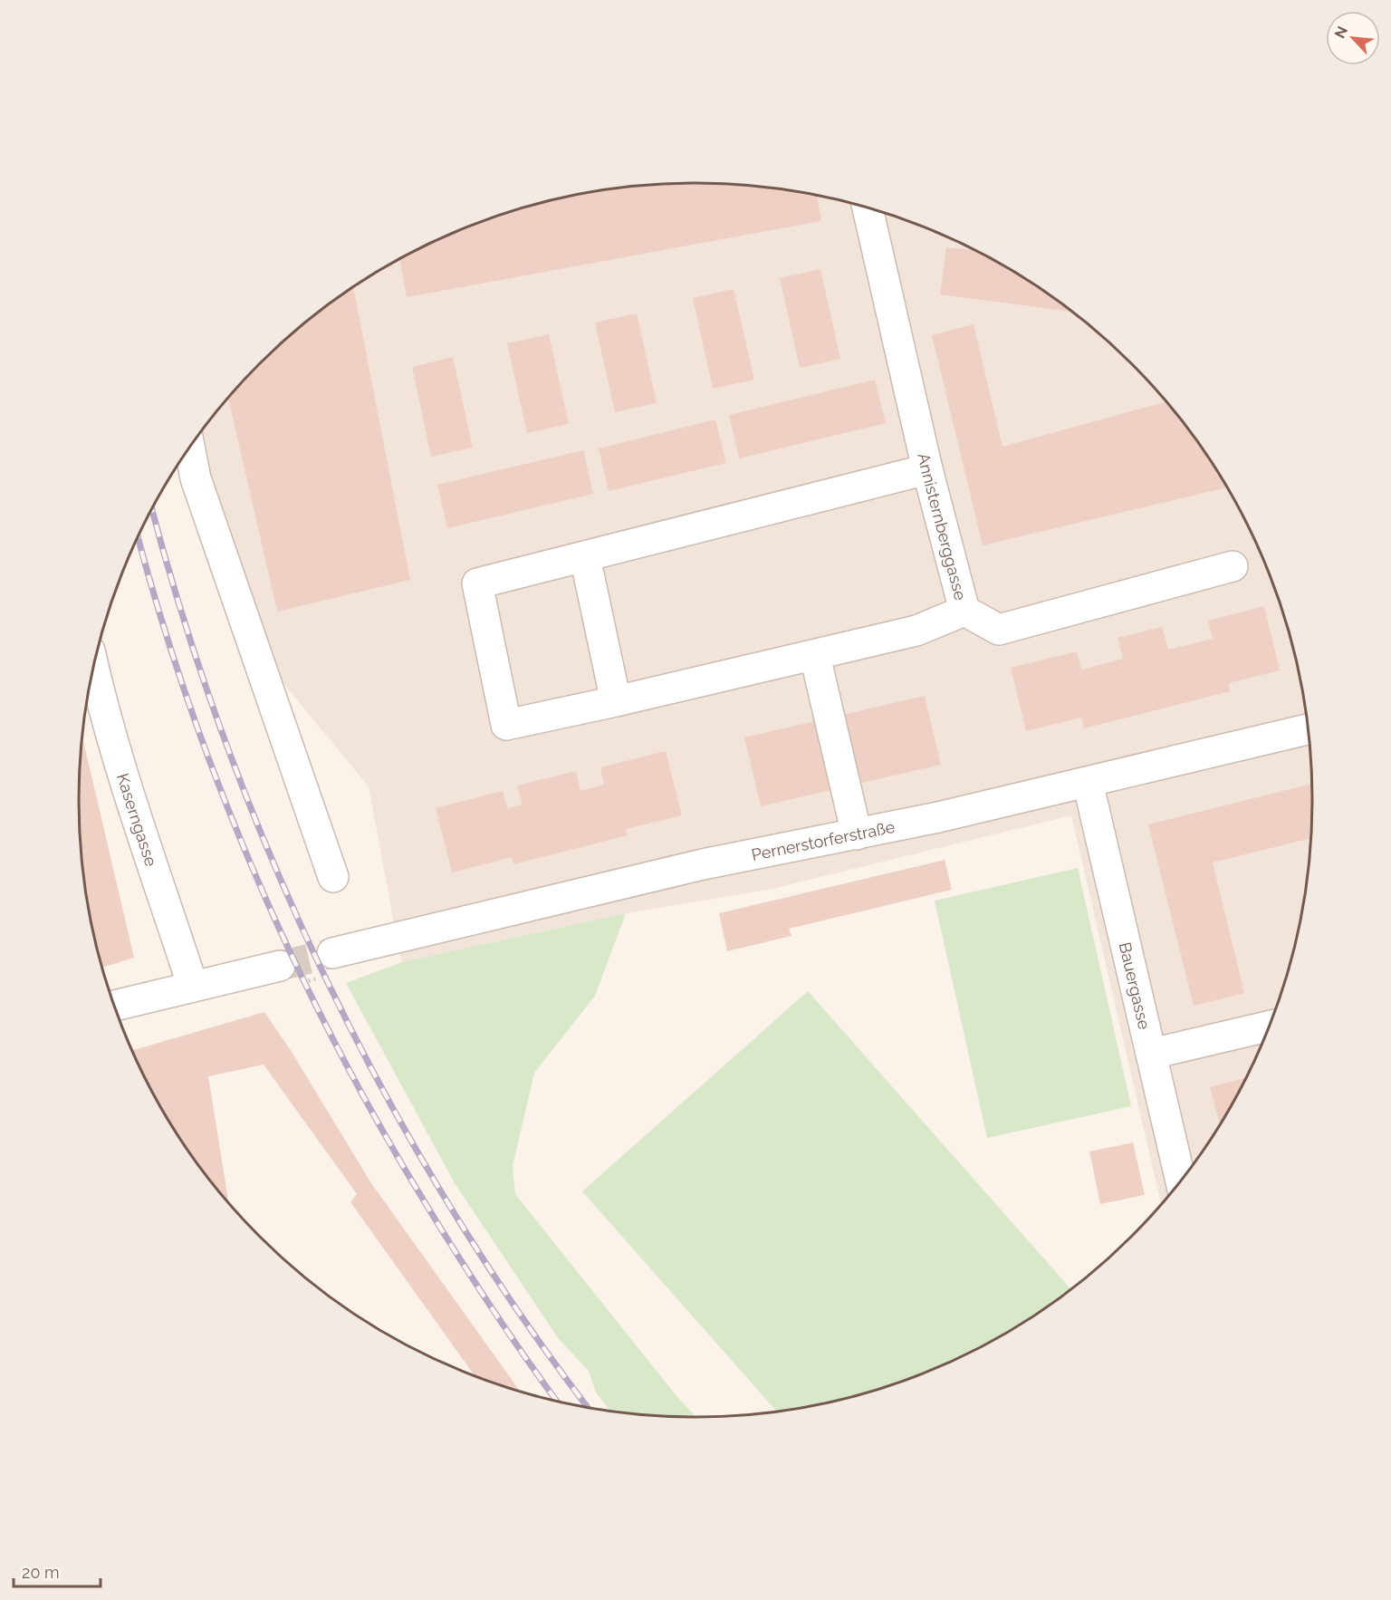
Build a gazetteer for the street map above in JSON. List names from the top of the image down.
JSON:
{
  "streets": {
    "street": [
      "Annisternberggasse",
      "Kaserngasse",
      "Pernerstorferstraße",
      "Bauergasse"
    ]
  },
  "crossings": [
    ["Pernerstorferstraße", "Bauergasse"]
  ],
  "scale_bar": "20 m",
  "north": "top left"
}
